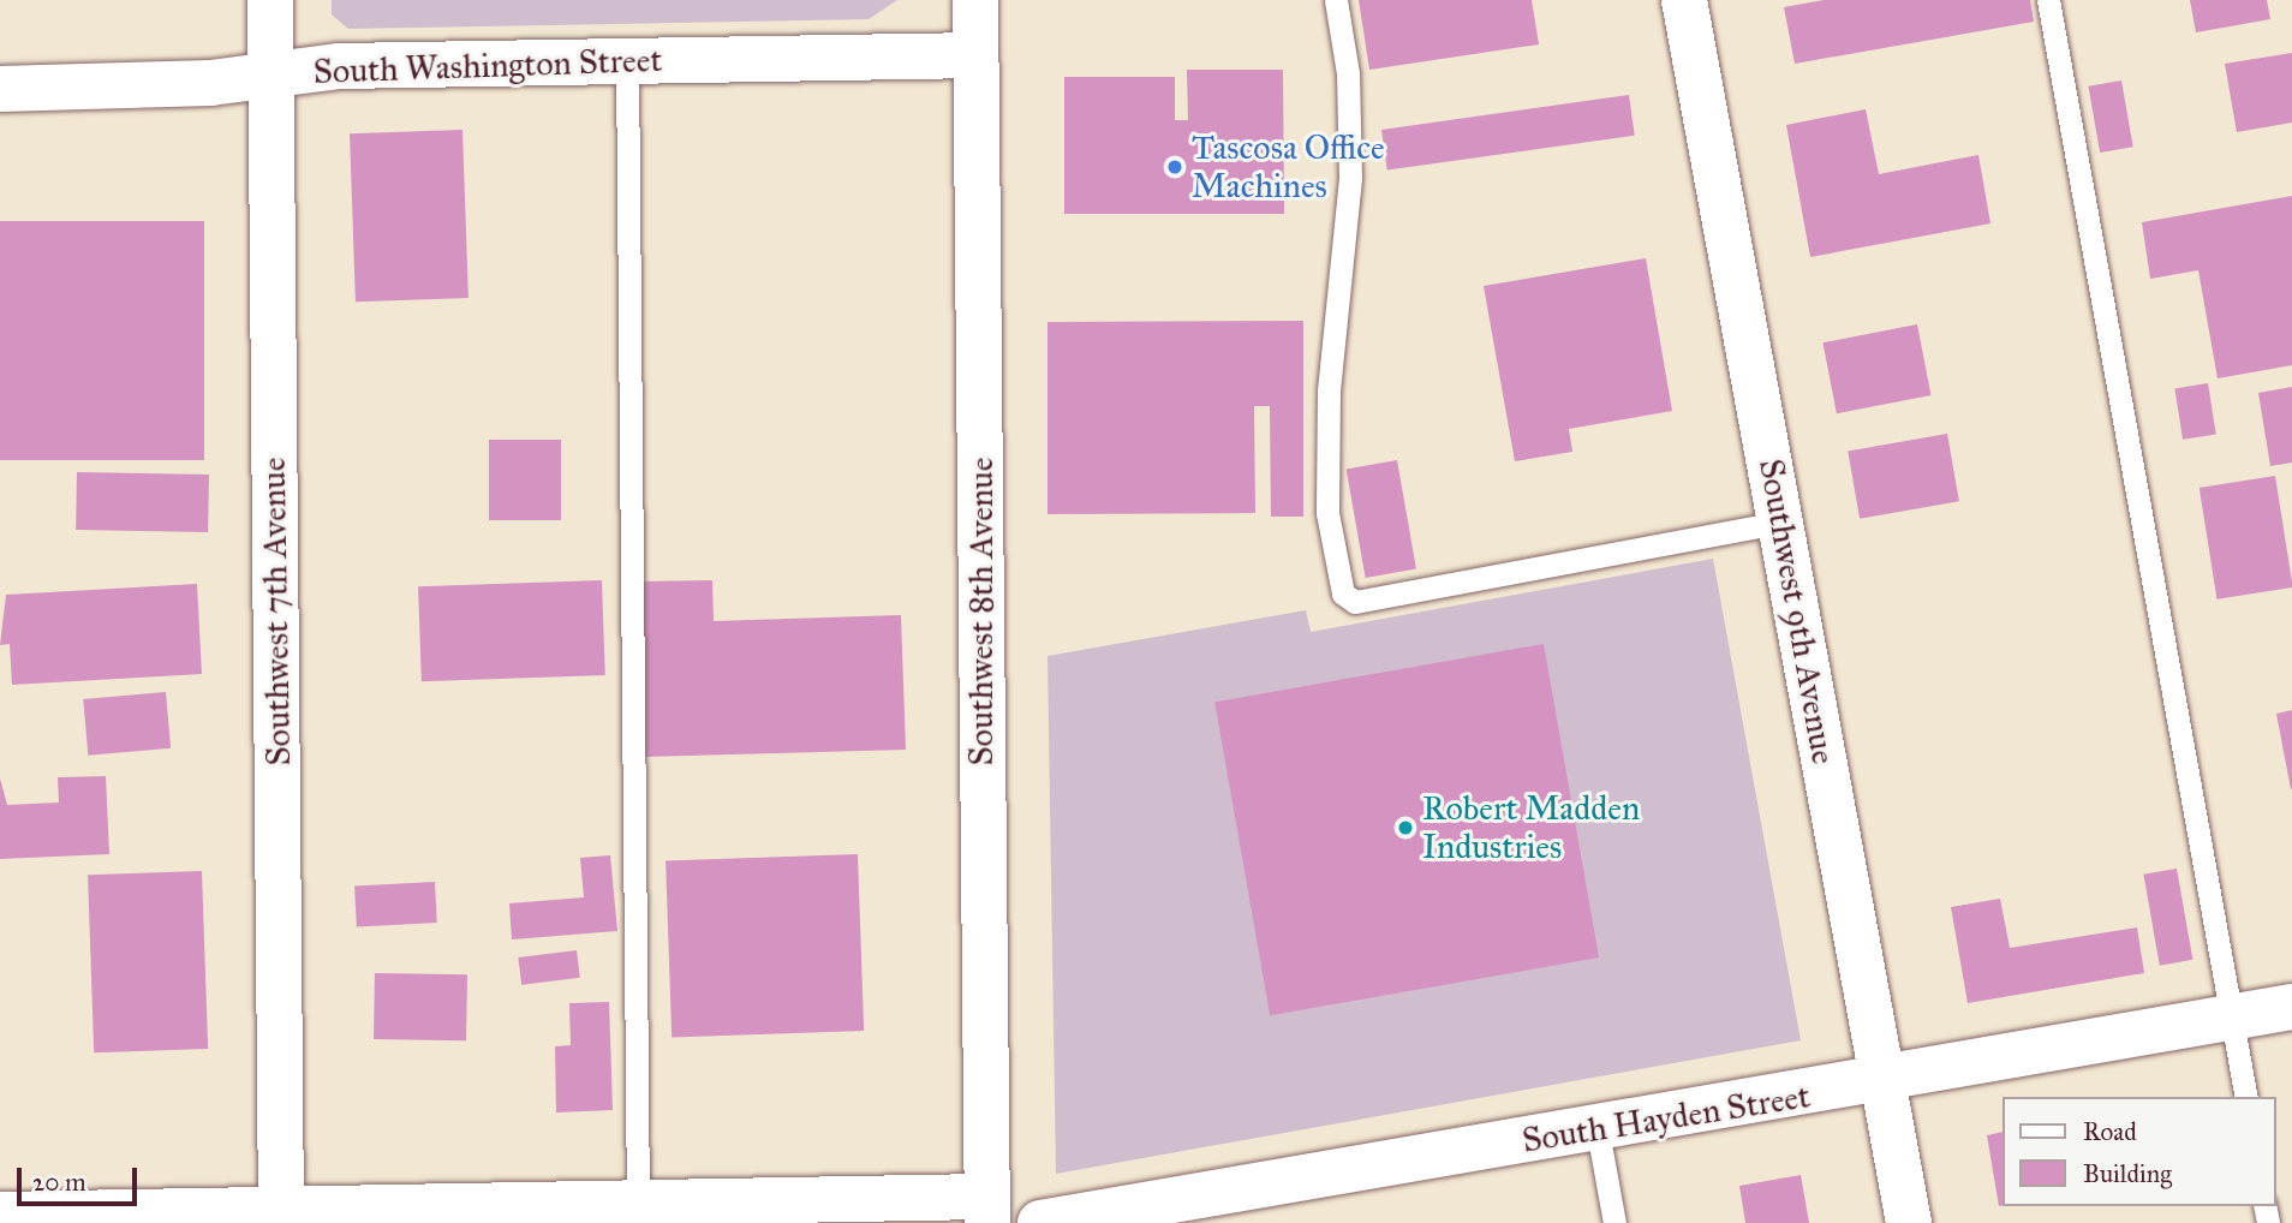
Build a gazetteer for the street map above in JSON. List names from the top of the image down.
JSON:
{
  "streets": {
    "street": [
      "South Washington Street",
      "Southwest 7th Avenue",
      "Southwest 8th Avenue",
      "Southwest 9th Avenue",
      "South Hayden Street"
    ]
  },
  "crossings": [
    ["South Washington Street", "Southwest 7th Avenue"],
    ["South Washington Street", "Southwest 8th Avenue"],
    ["Southwest 9th Avenue", "South Hayden Street"]
  ],
  "places": ["Tascosa Office Machines", "Robert Madden Industries"],
  "legend": ["Road", "Building"],
  "scale_bar": "20 m"
}
